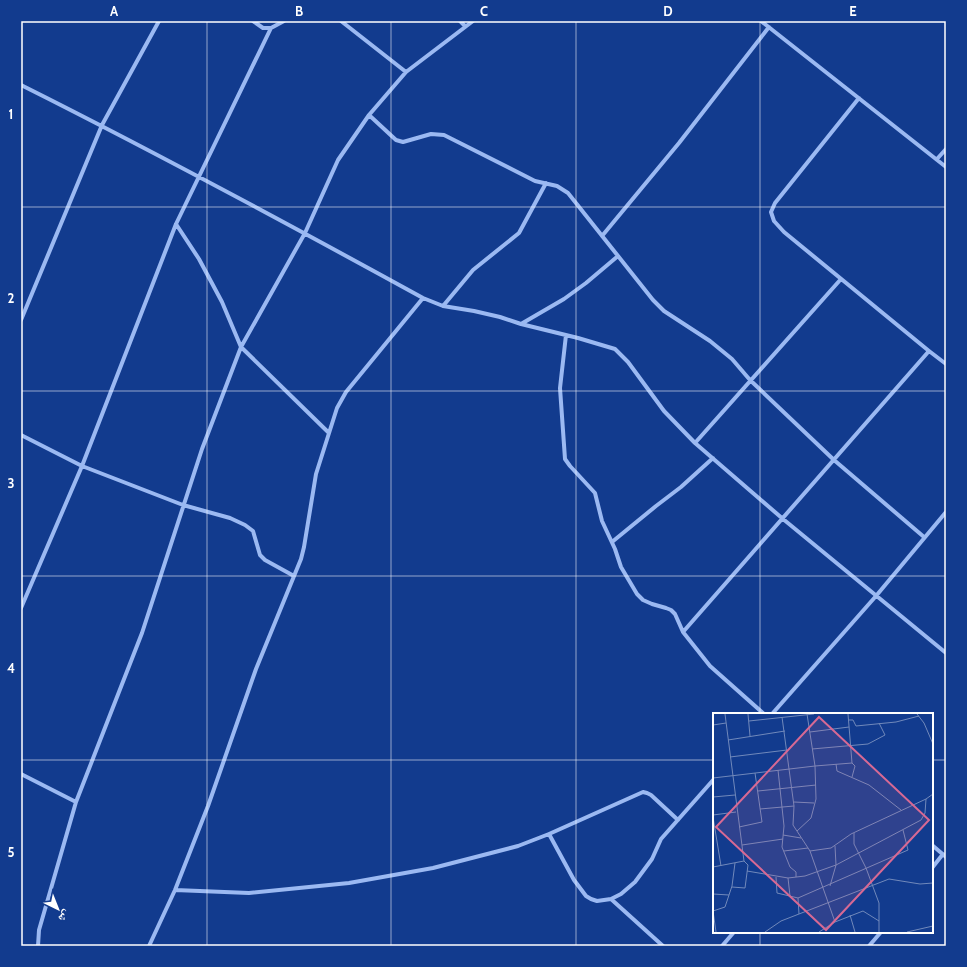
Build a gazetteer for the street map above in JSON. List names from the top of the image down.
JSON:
{
  "north": "bottom right",
  "grid": {
    "columns": [
      "A",
      "B",
      "C",
      "D",
      "E"
    ],
    "rows": [
      "1",
      "2",
      "3",
      "4",
      "5"
    ]
  }
}
